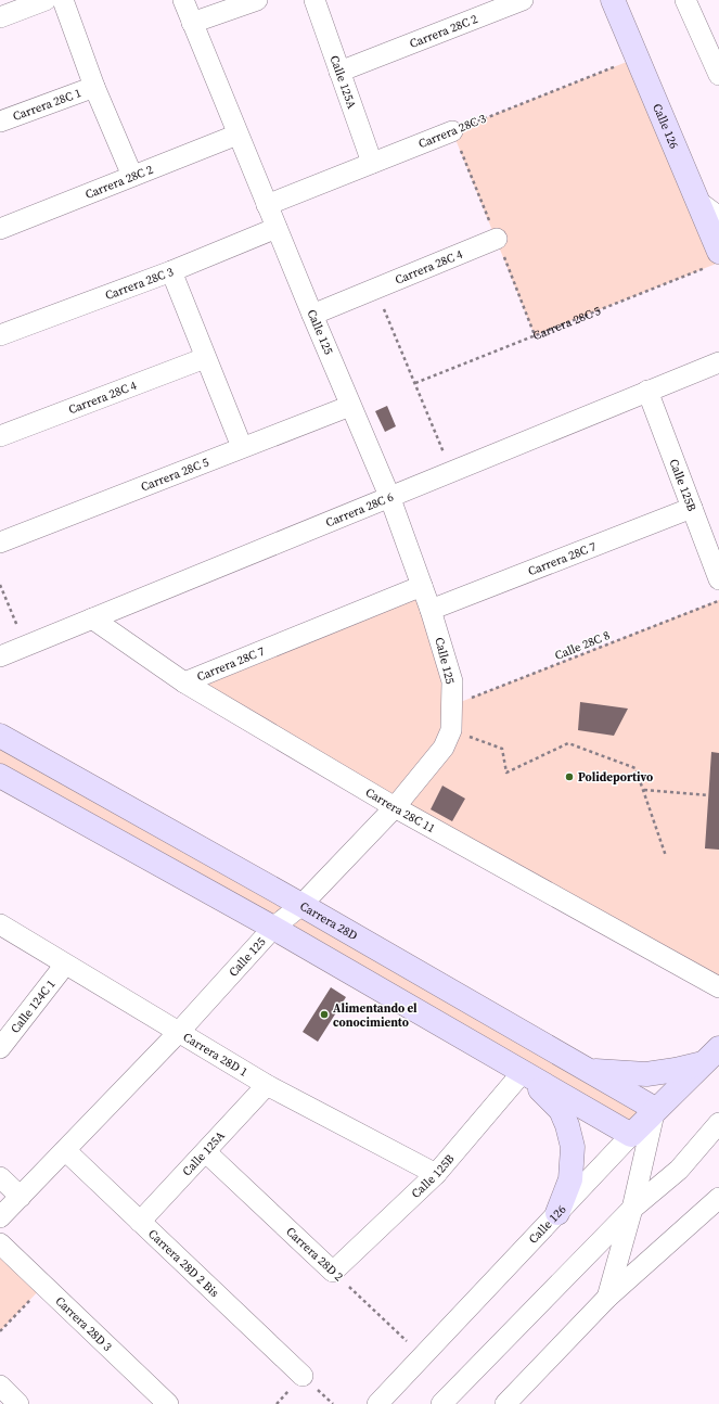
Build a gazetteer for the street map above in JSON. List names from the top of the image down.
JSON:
{
  "streets": {
    "street": [
      "Carrera 28C 2",
      "Calle 125A",
      "Carrera 28C 1",
      "Calle 126",
      "Carrera 28C 3",
      "Carrera 28C 4",
      "Carrera 28C 5",
      "Calle 125",
      "Calle 125B",
      "Carrera 28C 6",
      "Carrera 28C 7",
      "Carrera 28C 11",
      "Carrera 28D",
      "Calle 124C 1",
      "Carrera 28D 1",
      "Carrera 28D 2",
      "Carrera 28D 2 Bis",
      "Carrera 28D 3"
    ],
    "path": ["Calle 28C 8"]
  },
  "crossings": [
    ["Carrera 28C 2", "Calle 125A"],
    ["Carrera 28C 2", "Calle 125"],
    ["Calle 125A", "Carrera 28C 3"],
    ["Calle 125A", "Carrera 28D 1"],
    ["Calle 125A", "Carrera 28D 2"],
    ["Calle 125A", "Carrera 28D 2 Bis"],
    ["Calle 126", "Carrera 28C 3"],
    ["Calle 126", "Carrera 28C 5"],
    ["Calle 126", "Carrera 28D"],
    ["Calle 126", "Carrera 28D 2"],
    ["Carrera 28C 3", "Calle 125"],
    ["Carrera 28C 4", "Calle 125"],
    ["Carrera 28C 5", "Calle 125"],
    ["Calle 125", "Carrera 28C 6"],
    ["Calle 125", "Carrera 28C 7"],
    ["Calle 125", "Calle 28C 8"],
    ["Calle 125", "Carrera 28C 11"],
    ["Calle 125", "Carrera 28D"],
    ["Calle 125", "Carrera 28D 1"],
    ["Calle 125", "Carrera 28D 2 Bis"],
    ["Calle 125B", "Carrera 28C 6"],
    ["Calle 125B", "Carrera 28C 7"],
    ["Calle 125B", "Carrera 28D 1"],
    ["Calle 125B", "Carrera 28D 2"],
    ["Carrera 28C 6", "Carrera 28C 11"],
    ["Carrera 28C 7", "Carrera 28C 11"],
    ["Calle 124C 1", "Carrera 28D 1"]
  ],
  "places": ["Polideportivo", "Alimentando el conocimiento"]
}
